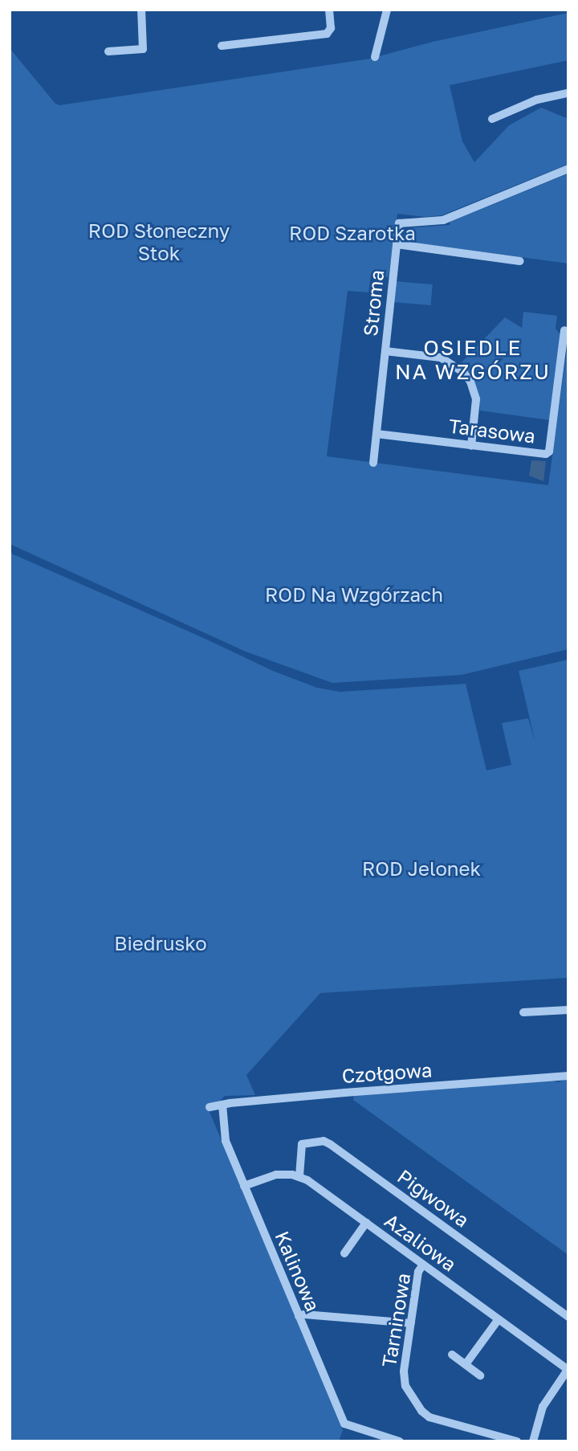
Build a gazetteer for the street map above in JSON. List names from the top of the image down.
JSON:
{
  "streets": {
    "street": [
      "Stroma",
      "Tarasowa",
      "Czołgowa",
      "Pigwowa",
      "Azaliowa",
      "Kalinowa",
      "Tarninowa"
    ]
  },
  "crossings": [
    ["Stroma", "Tarasowa"],
    ["Czołgowa", "Kalinowa"],
    ["Pigwowa", "Azaliowa"],
    ["Azaliowa", "Tarninowa"]
  ],
  "districts": ["OSIEDLE NA WZGÓRZU"],
  "parks": [
    "ROD Słoneczny Stok",
    "ROD Szarotka",
    "ROD Na Wzgórzach",
    "ROD Jelonek",
    "Biedrusko"
  ]
}
